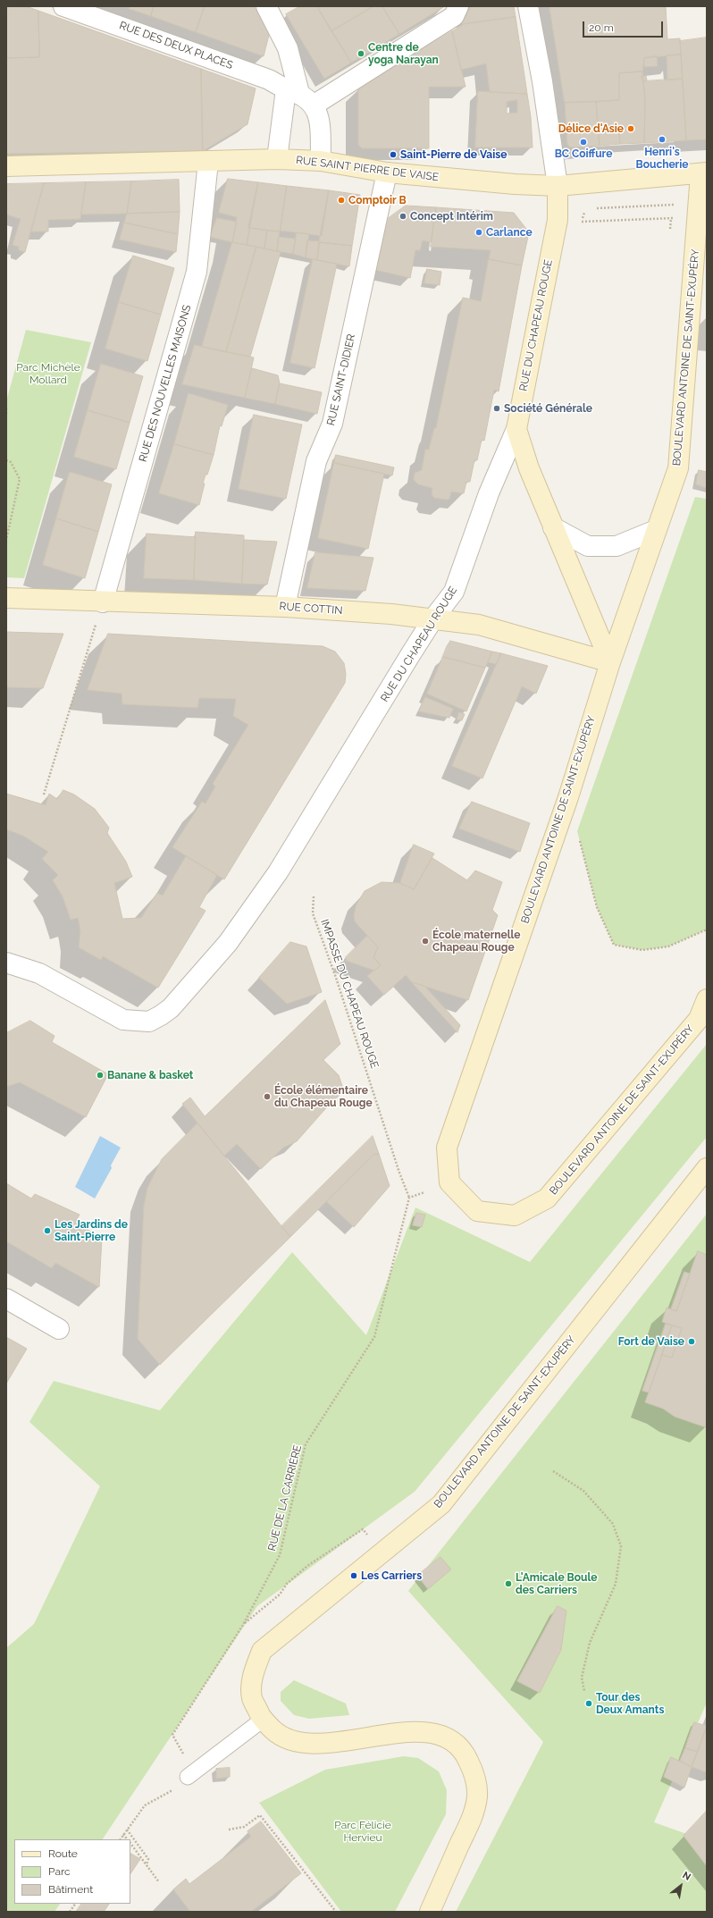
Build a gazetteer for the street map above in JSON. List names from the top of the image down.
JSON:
{
  "streets": {
    "street": [
      "RUE DES DEUX PLACES",
      "RUE SAINT PIERRE DE VAISE",
      "RUE DU CHAPEAU ROUGE",
      "BOULEVARD ANTOINE DE SAINT-EXUPÉRY",
      "RUE SAINT-DIDIER",
      "RUE DES NOUVELLES MAISONS",
      "RUE COTTIN"
    ],
    "path": ["IMPASSE DU CHAPEAU ROUGE", "RUE DE LA CARRIÈRE"]
  },
  "crossings": [
    ["RUE SAINT PIERRE DE VAISE", "RUE DU CHAPEAU ROUGE"],
    ["RUE SAINT PIERRE DE VAISE", "BOULEVARD ANTOINE DE SAINT-EXUPÉRY"],
    ["RUE SAINT PIERRE DE VAISE", "RUE SAINT-DIDIER"],
    ["RUE SAINT PIERRE DE VAISE", "RUE DES NOUVELLES MAISONS"],
    ["RUE DU CHAPEAU ROUGE", "RUE COTTIN"],
    ["BOULEVARD ANTOINE DE SAINT-EXUPÉRY", "RUE COTTIN"],
    ["RUE SAINT-DIDIER", "RUE COTTIN"],
    ["RUE DES NOUVELLES MAISONS", "RUE COTTIN"],
    ["IMPASSE DU CHAPEAU ROUGE", "RUE DE LA CARRIÈRE"]
  ],
  "parks": ["Parc Michèle Mollard", "Parc Félicie Hervieu"],
  "places": [
    "Centre de yoga Narayan",
    "Délice d'Asie",
    "Henri's Boucherie",
    "BC Coiffure",
    "Saint-Pierre de Vaise",
    "Comptoir B",
    "Concept Intérim",
    "Carlance",
    "Société Générale",
    "École maternelle Chapeau Rouge",
    "Banane & basket",
    "École élémentaire du Chapeau Rouge",
    "Les Jardins de Saint-Pierre",
    "Fort de Vaise",
    "Les Carriers",
    "L'Amicale Boule des Carriers",
    "Tour des Deux Amants"
  ],
  "legend": ["Route", "Parc", "Bâtiment"],
  "scale_bar": "20 m",
  "north": "top right"
}
